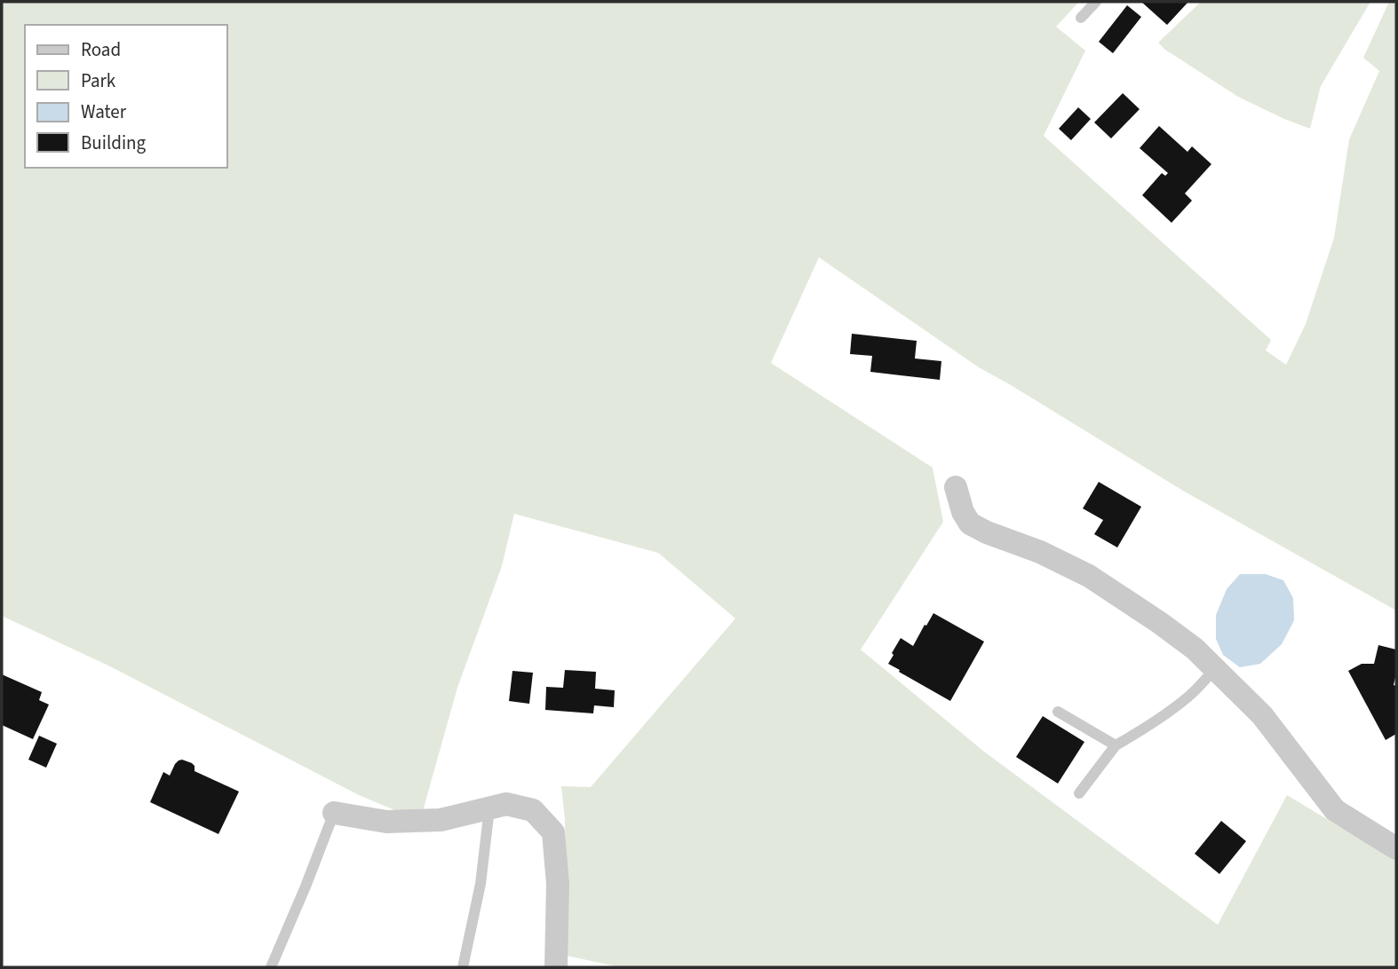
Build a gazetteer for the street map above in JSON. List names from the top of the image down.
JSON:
{
  "legend": [
    "Road",
    "Park",
    "Water",
    "Building"
  ]
}
